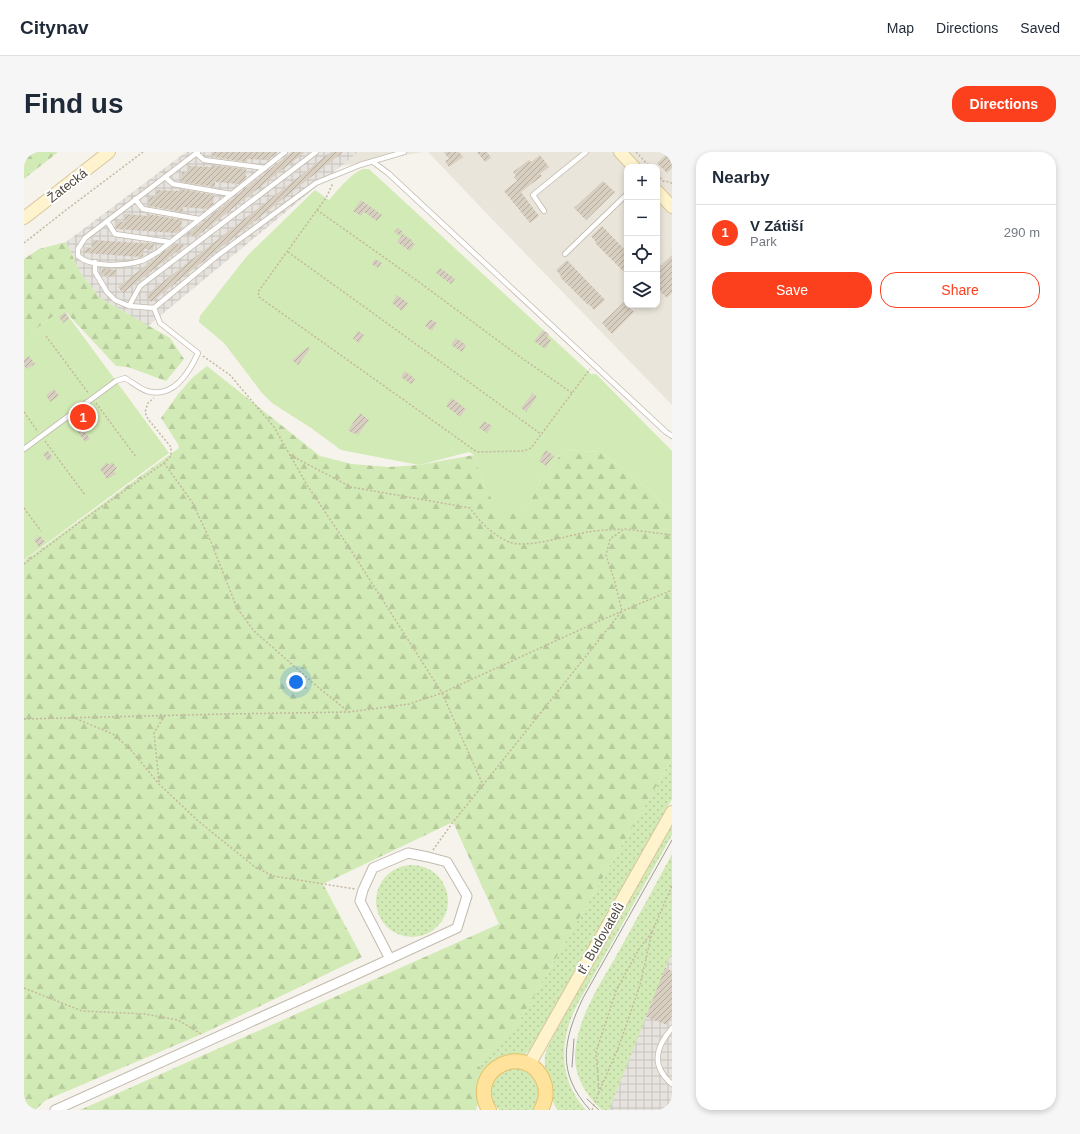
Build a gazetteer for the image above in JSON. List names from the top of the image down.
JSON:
{
  "streets": {
    "street": ["Žatecká", "tř. Budovatelů"]
  },
  "page": {
    "header": "Citynav",
    "nav": ["Map", "Directions", "Saved"],
    "buttons": [
      "Directions",
      ["Save", "Share"]
    ],
    "title": "Find us",
    "heading": "Nearby",
    "map_buttons": ["+", "−"],
    "list": [
      {
        "mark": "1",
        "name": "V Zátiší",
        "note": "Park",
        "value": "290 m"
      }
    ],
    "pins": "1"
  }
}
